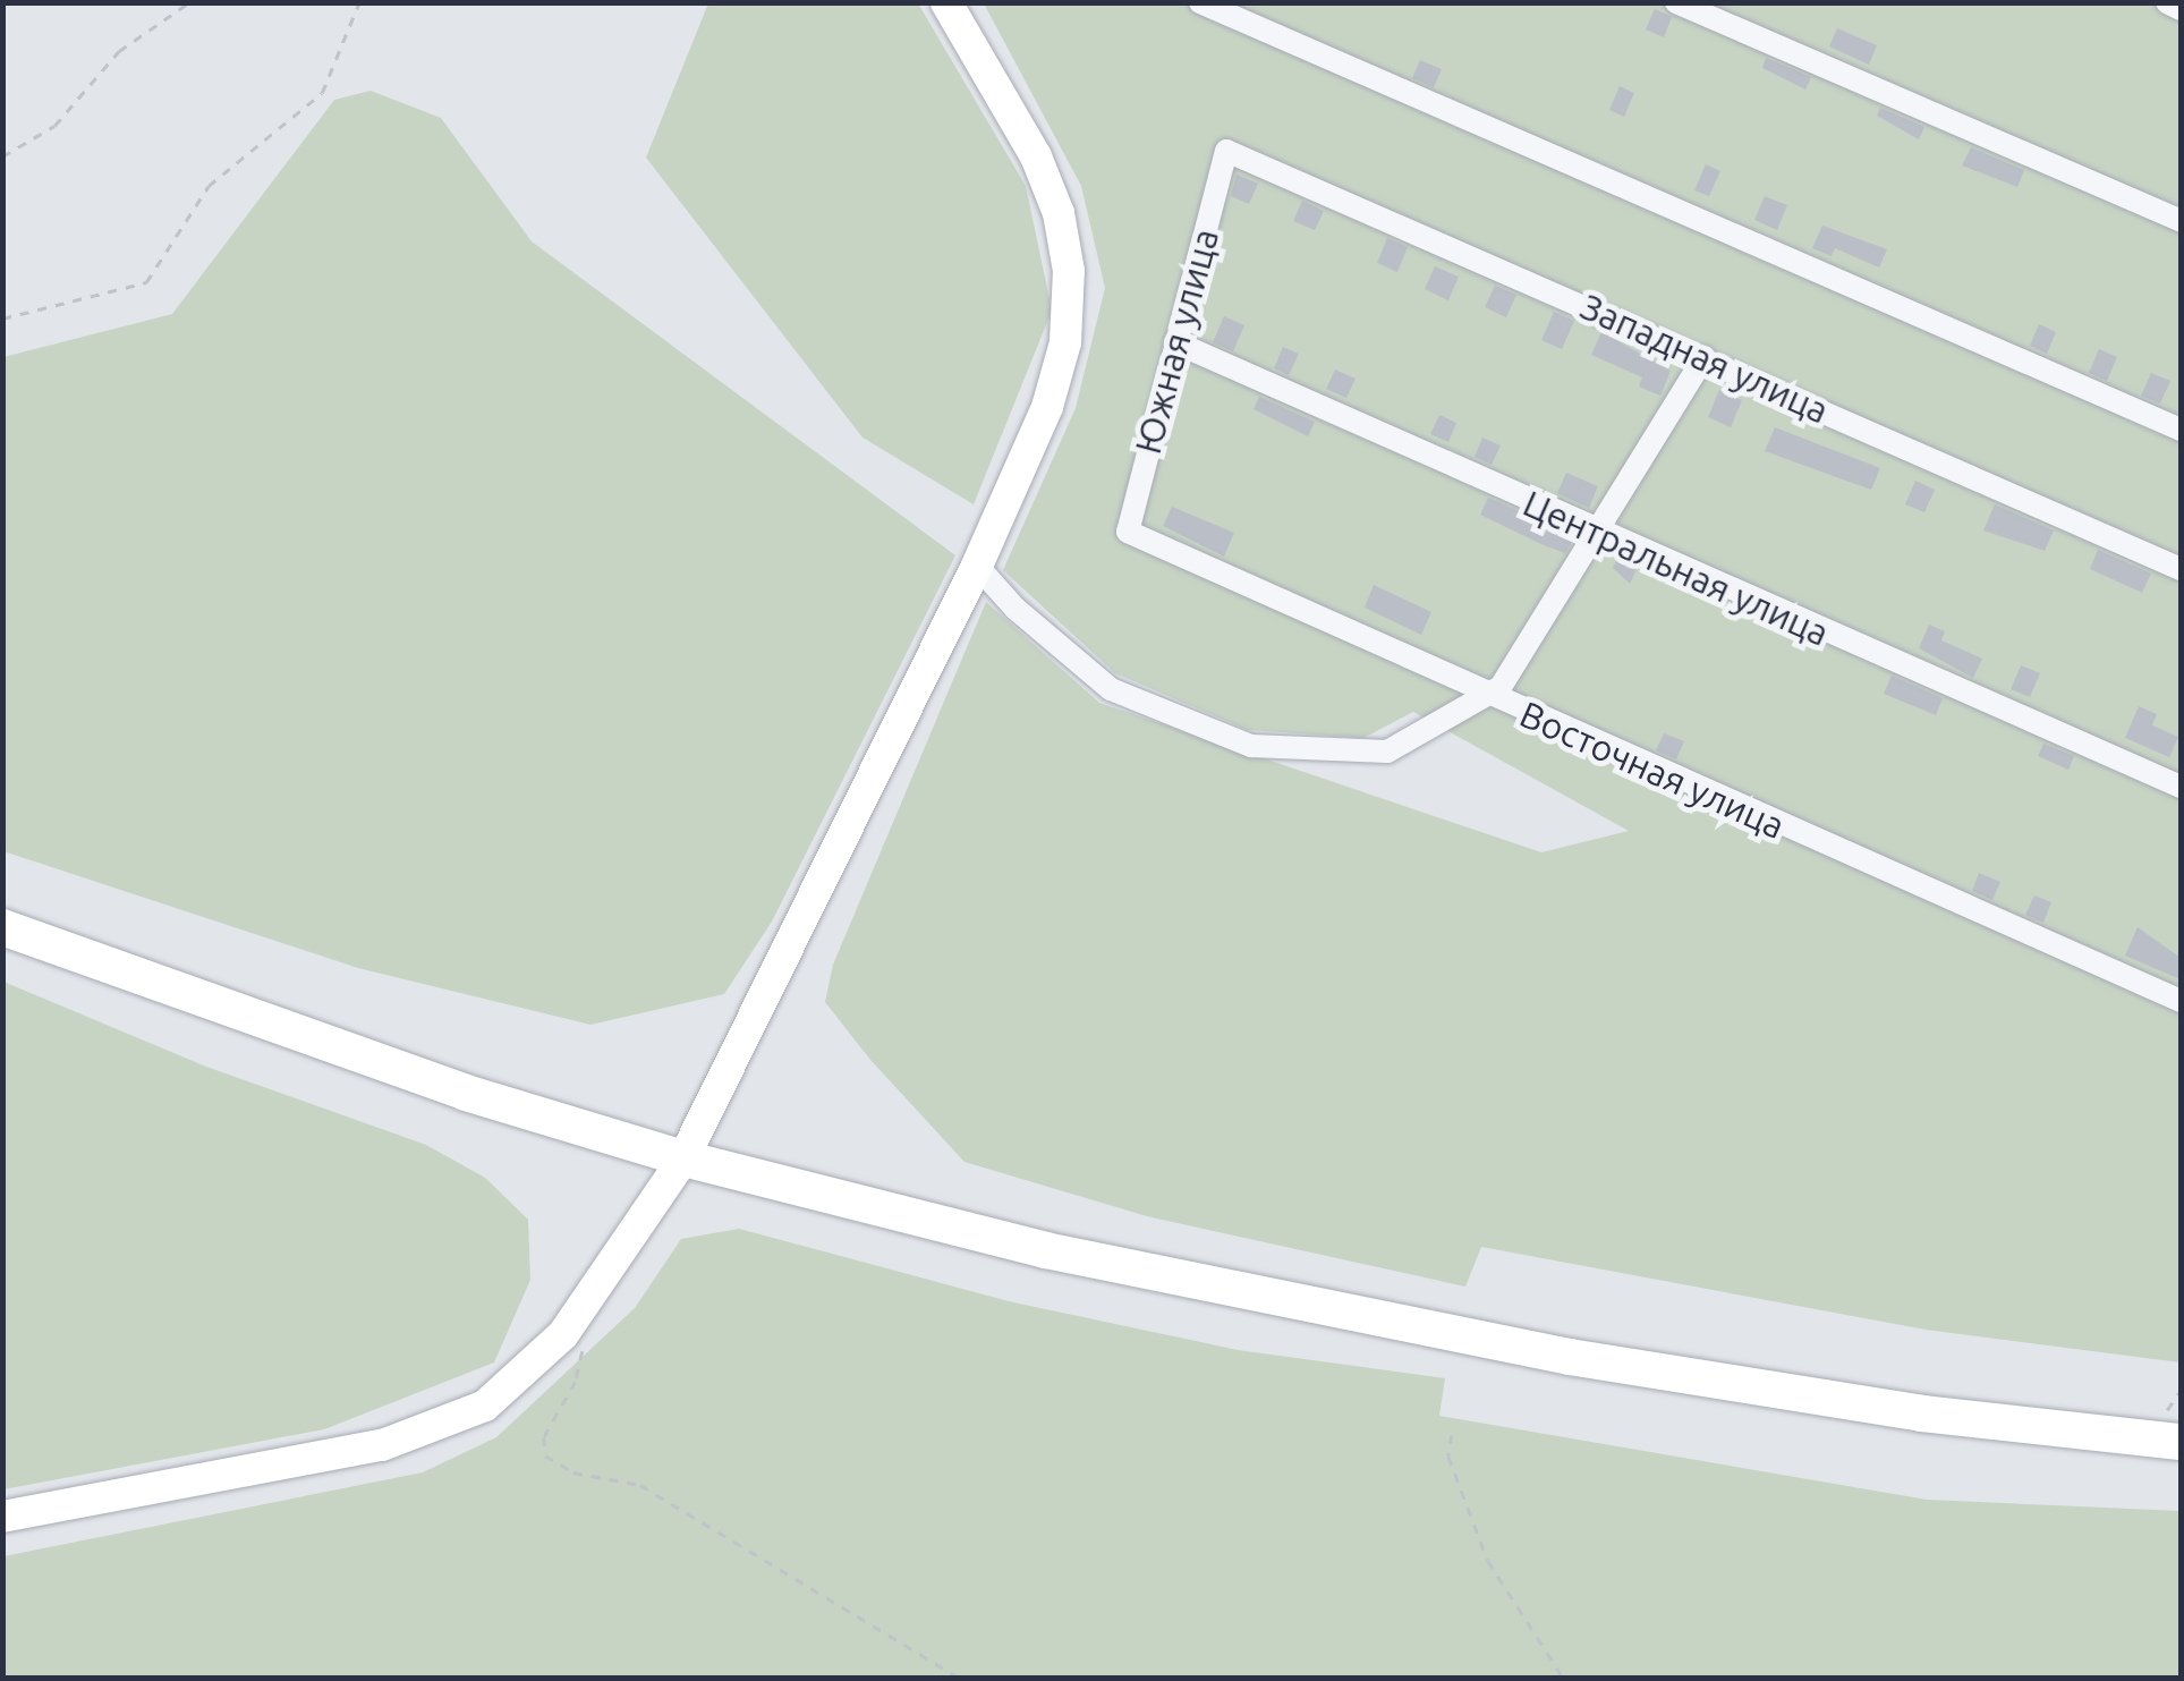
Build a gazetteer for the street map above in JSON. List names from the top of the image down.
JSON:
{
  "streets": {
    "street": [
      "Южная улица",
      "Западная улица",
      "Центральная улица",
      "Восточная улица"
    ]
  },
  "crossings": [
    ["Южная улица", "Западная улица"],
    ["Южная улица", "Центральная улица"],
    ["Южная улица", "Восточная улица"]
  ]
}
